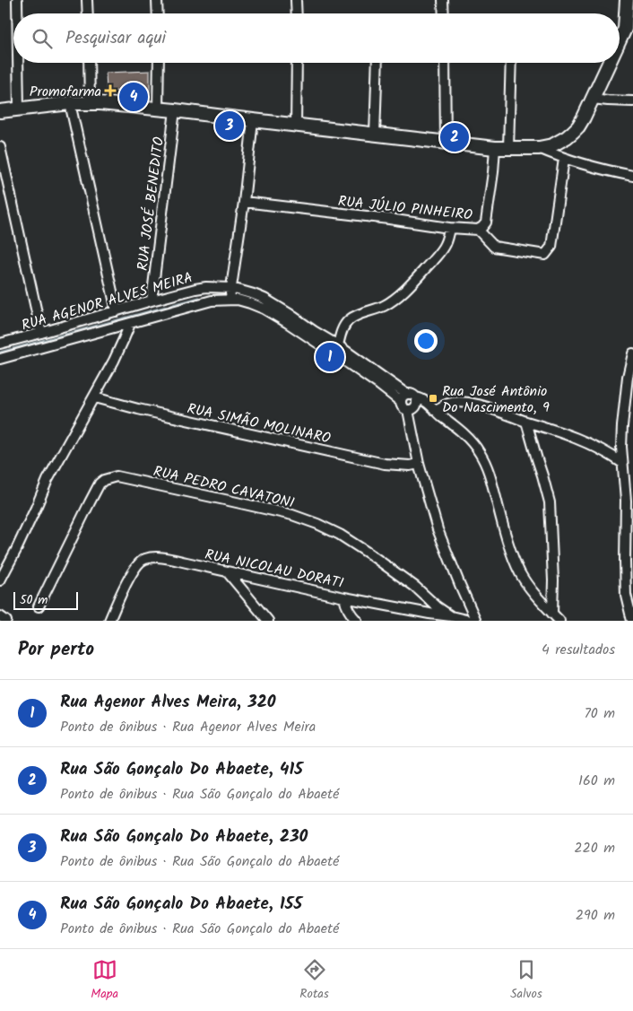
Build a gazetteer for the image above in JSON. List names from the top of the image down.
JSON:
{
  "streets": {
    "street": [
      "RUA JOSÉ BENEDITO",
      "RUA JÚLIO PINHEIRO",
      "RUA AGENOR ALVES MEIRA",
      "RUA SIMÃO MOLINARO",
      "RUA PEDRO CAVATONI",
      "RUA NICOLAU DORATI"
    ]
  },
  "crossings": [
    ["RUA JOSÉ BENEDITO", "RUA AGENOR ALVES MEIRA"],
    ["RUA PEDRO CAVATONI", "RUA NICOLAU DORATI"]
  ],
  "places": {
    "health": ["Promofarma"],
    "transit": ["Rua José Antônio Do Nascimento, 9"]
  },
  "scale_bar": "50 m",
  "page": {
    "search": "Pesquisar aqui",
    "pins": [
      "4",
      "3",
      "2",
      "1"
    ],
    "scale": "50 m",
    "heading": ["Por perto", "4 resultados"],
    "list": [
      {
        "mark": "1",
        "name": "Rua Agenor Alves Meira, 320",
        "note": "Ponto de ônibus · Rua Agenor Alves Meira",
        "value": "70 m"
      },
      {
        "mark": "2",
        "name": "Rua São Gonçalo Do Abaete, 415",
        "note": "Ponto de ônibus · Rua São Gonçalo do Abaeté",
        "value": "160 m"
      },
      {
        "mark": "3",
        "name": "Rua São Gonçalo Do Abaete, 230",
        "note": "Ponto de ônibus · Rua São Gonçalo do Abaeté",
        "value": "220 m"
      },
      {
        "mark": "4",
        "name": "Rua São Gonçalo Do Abaete, 155",
        "note": "Ponto de ônibus · Rua São Gonçalo do Abaeté",
        "value": "290 m"
      }
    ],
    "nav": ["Mapa", "Rotas", "Salvos"]
  }
}
